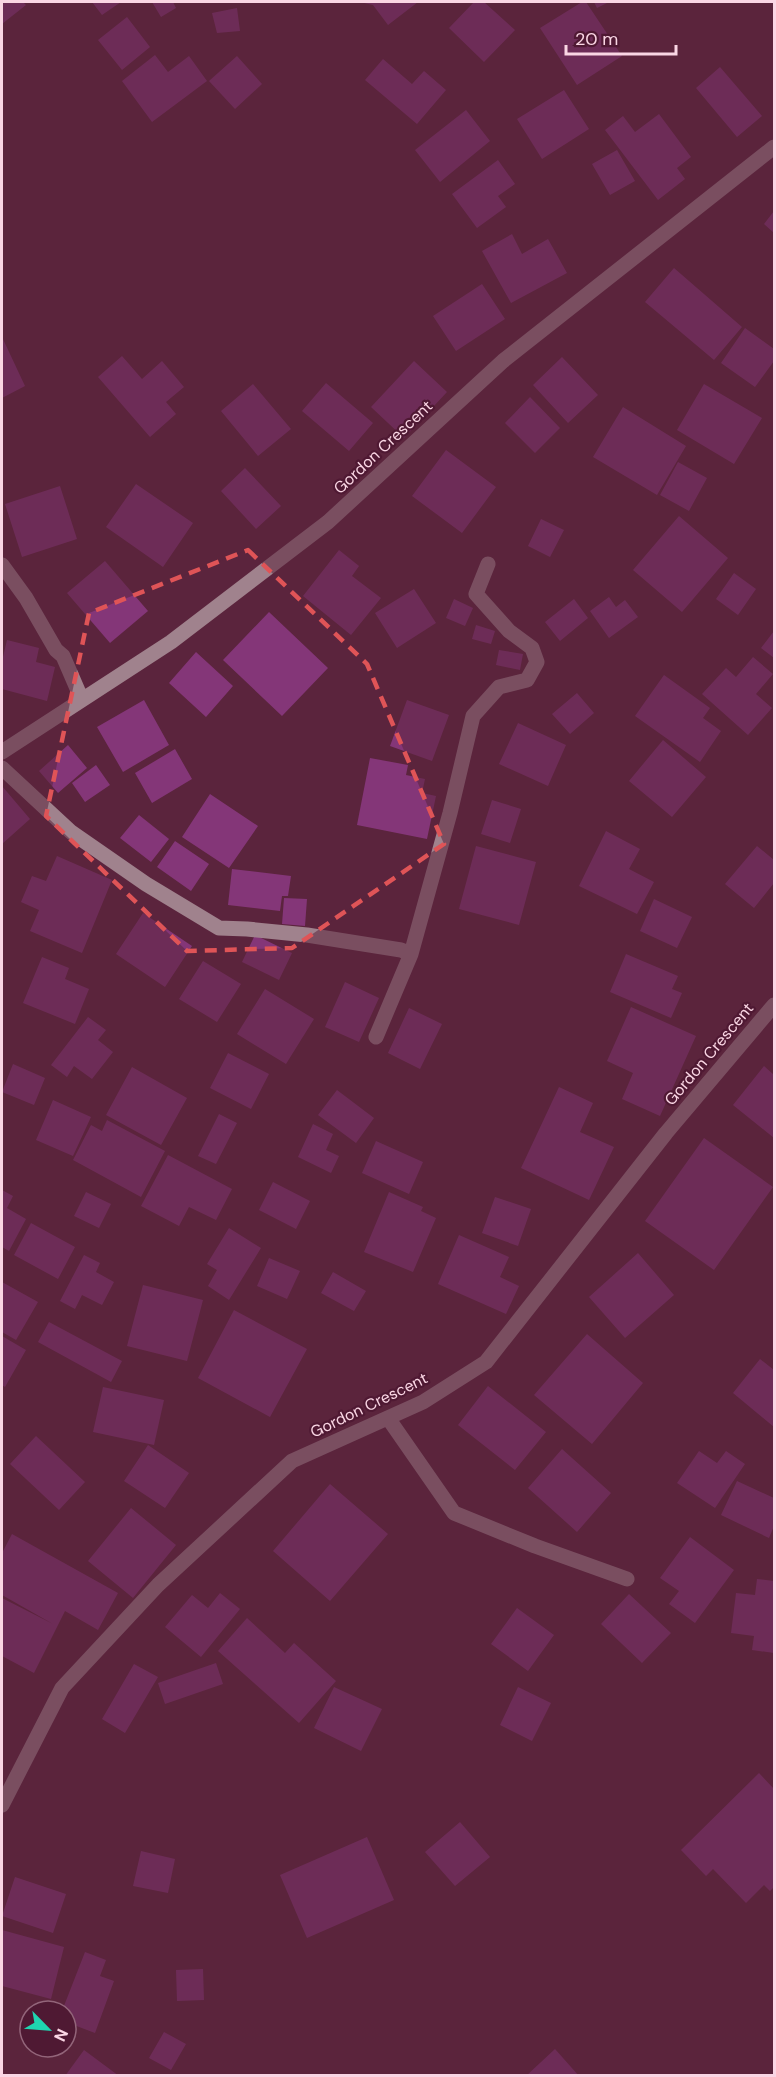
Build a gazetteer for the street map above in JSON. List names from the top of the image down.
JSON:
{
  "streets": {
    "street": ["Gordon Crescent"]
  },
  "scale_bar": "20 m",
  "north": "bottom right"
}
